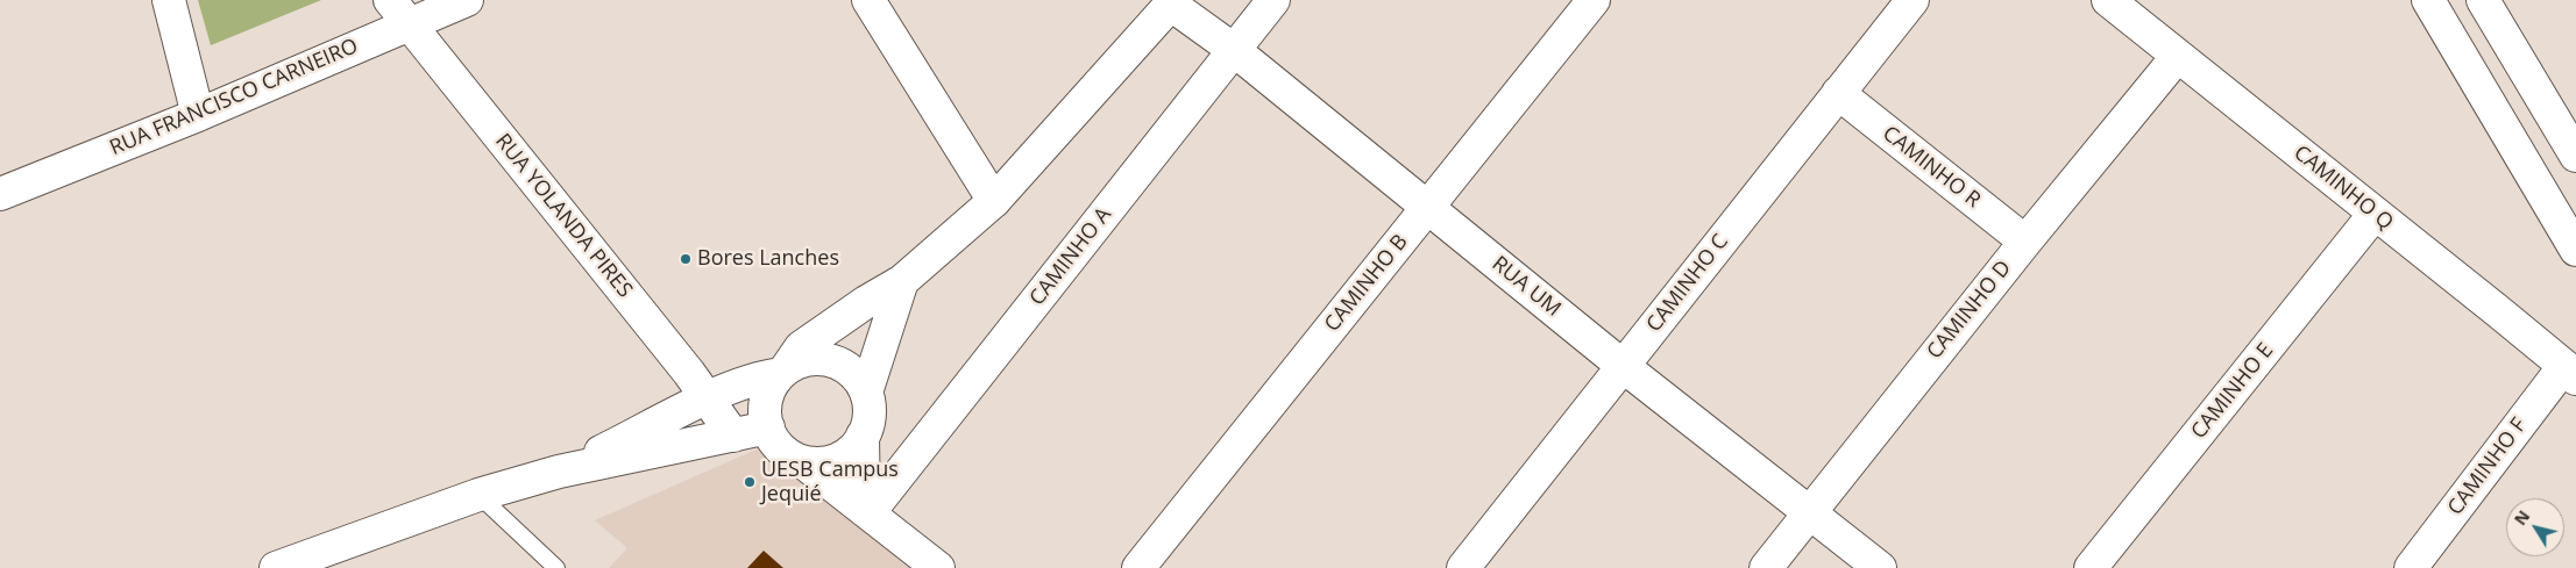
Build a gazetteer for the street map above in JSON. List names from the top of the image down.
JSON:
{
  "streets": {
    "street": [
      "RUA FRANCISCO CARNEIRO",
      "CAMINHO R",
      "CAMINHO Q",
      "RUA YOLANDA PIRES",
      "CAMINHO A",
      "CAMINHO B",
      "CAMINHO C",
      "RUA UM",
      "CAMINHO D",
      "CAMINHO E",
      "CAMINHO F"
    ]
  },
  "crossings": [
    ["RUA FRANCISCO CARNEIRO", "RUA YOLANDA PIRES"],
    ["CAMINHO R", "CAMINHO C"],
    ["CAMINHO R", "CAMINHO D"],
    ["CAMINHO Q", "CAMINHO D"],
    ["CAMINHO Q", "CAMINHO E"],
    ["CAMINHO Q", "CAMINHO F"],
    ["CAMINHO A", "RUA UM"],
    ["CAMINHO B", "RUA UM"],
    ["CAMINHO C", "RUA UM"],
    ["RUA UM", "CAMINHO D"]
  ],
  "places": ["Bores Lanches", "UESB Campus Jequié"],
  "north": "top left"
}
